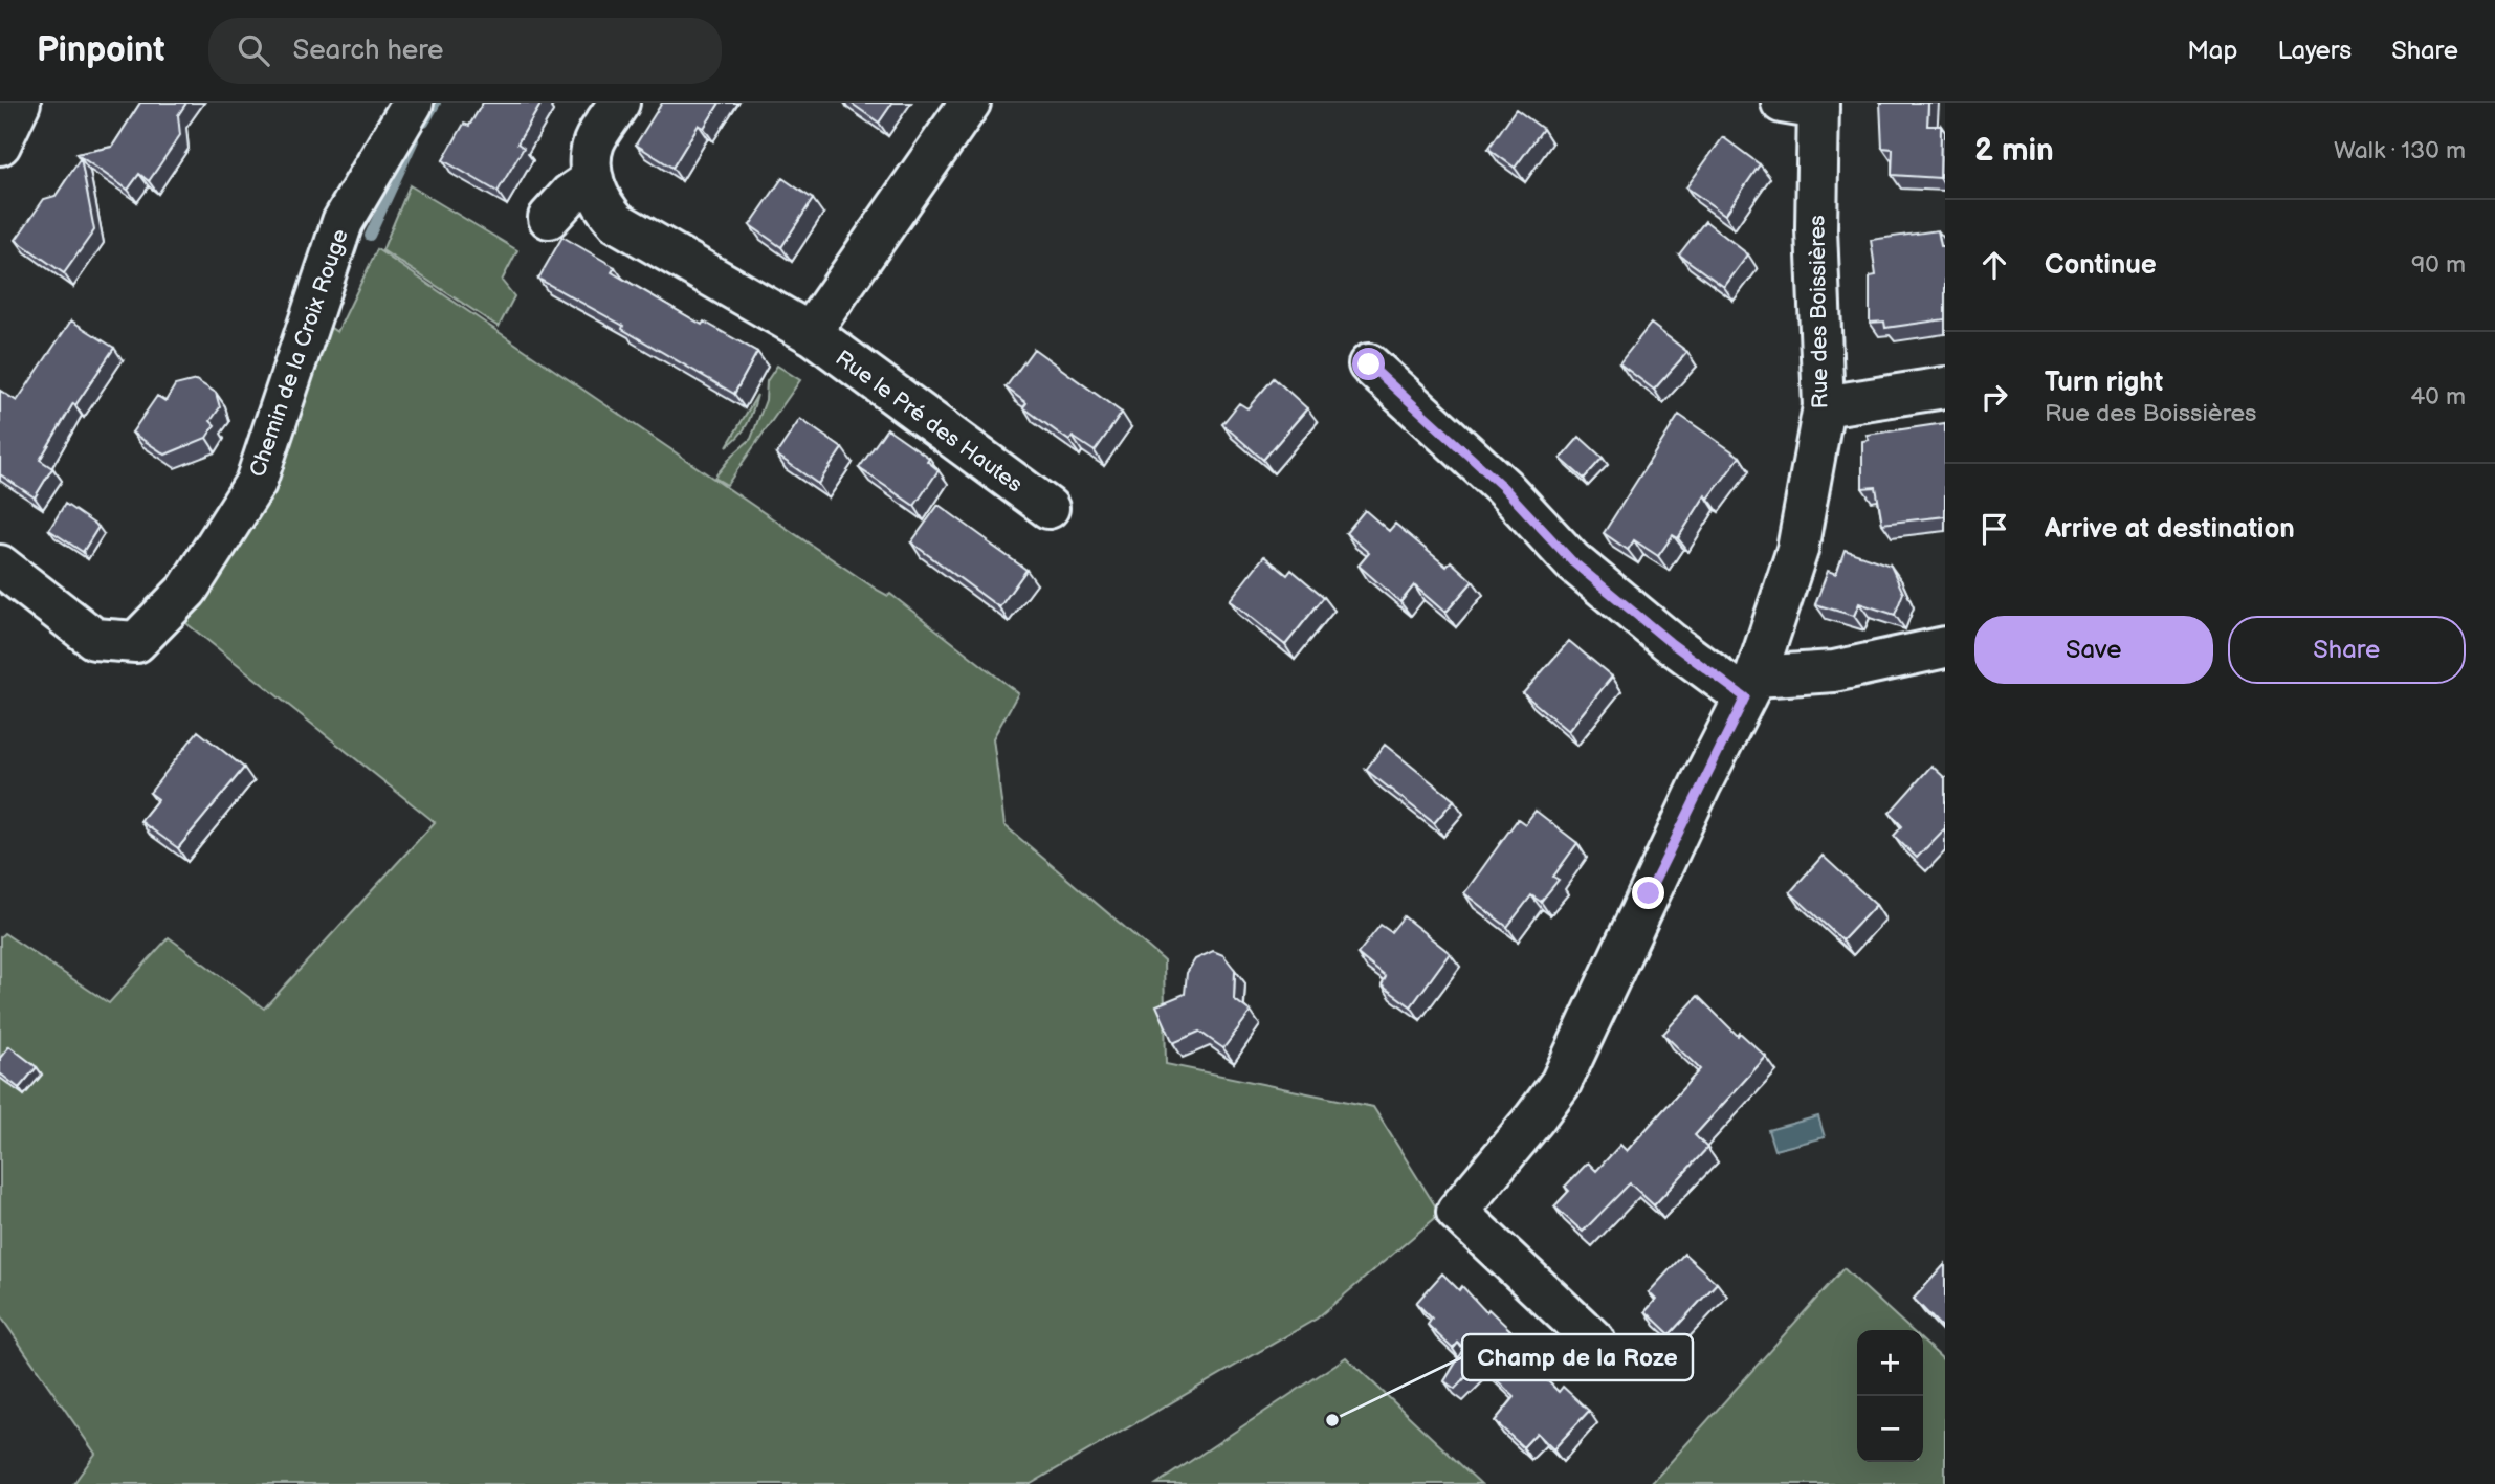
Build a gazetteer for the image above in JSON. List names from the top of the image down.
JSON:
{
  "streets": {
    "street": ["Rue des Boissières", "Chemin de la Croix Rouge", "Rue le Pré des Hautes"]
  },
  "places": ["Champ de la Roze"],
  "page": {
    "header": "Pinpoint",
    "search": "Search here",
    "nav": ["Map", "Layers", "Share"],
    "heading": ["2 min", "Walk · 130 m"],
    "list": [
      ["Continue", "90 m"],
      ["Turn right", "Rue des Boissières", "40 m"],
      "Arrive at destination"
    ],
    "buttons": ["Save", "Share"],
    "map_buttons": ["+", "−"]
  }
}
